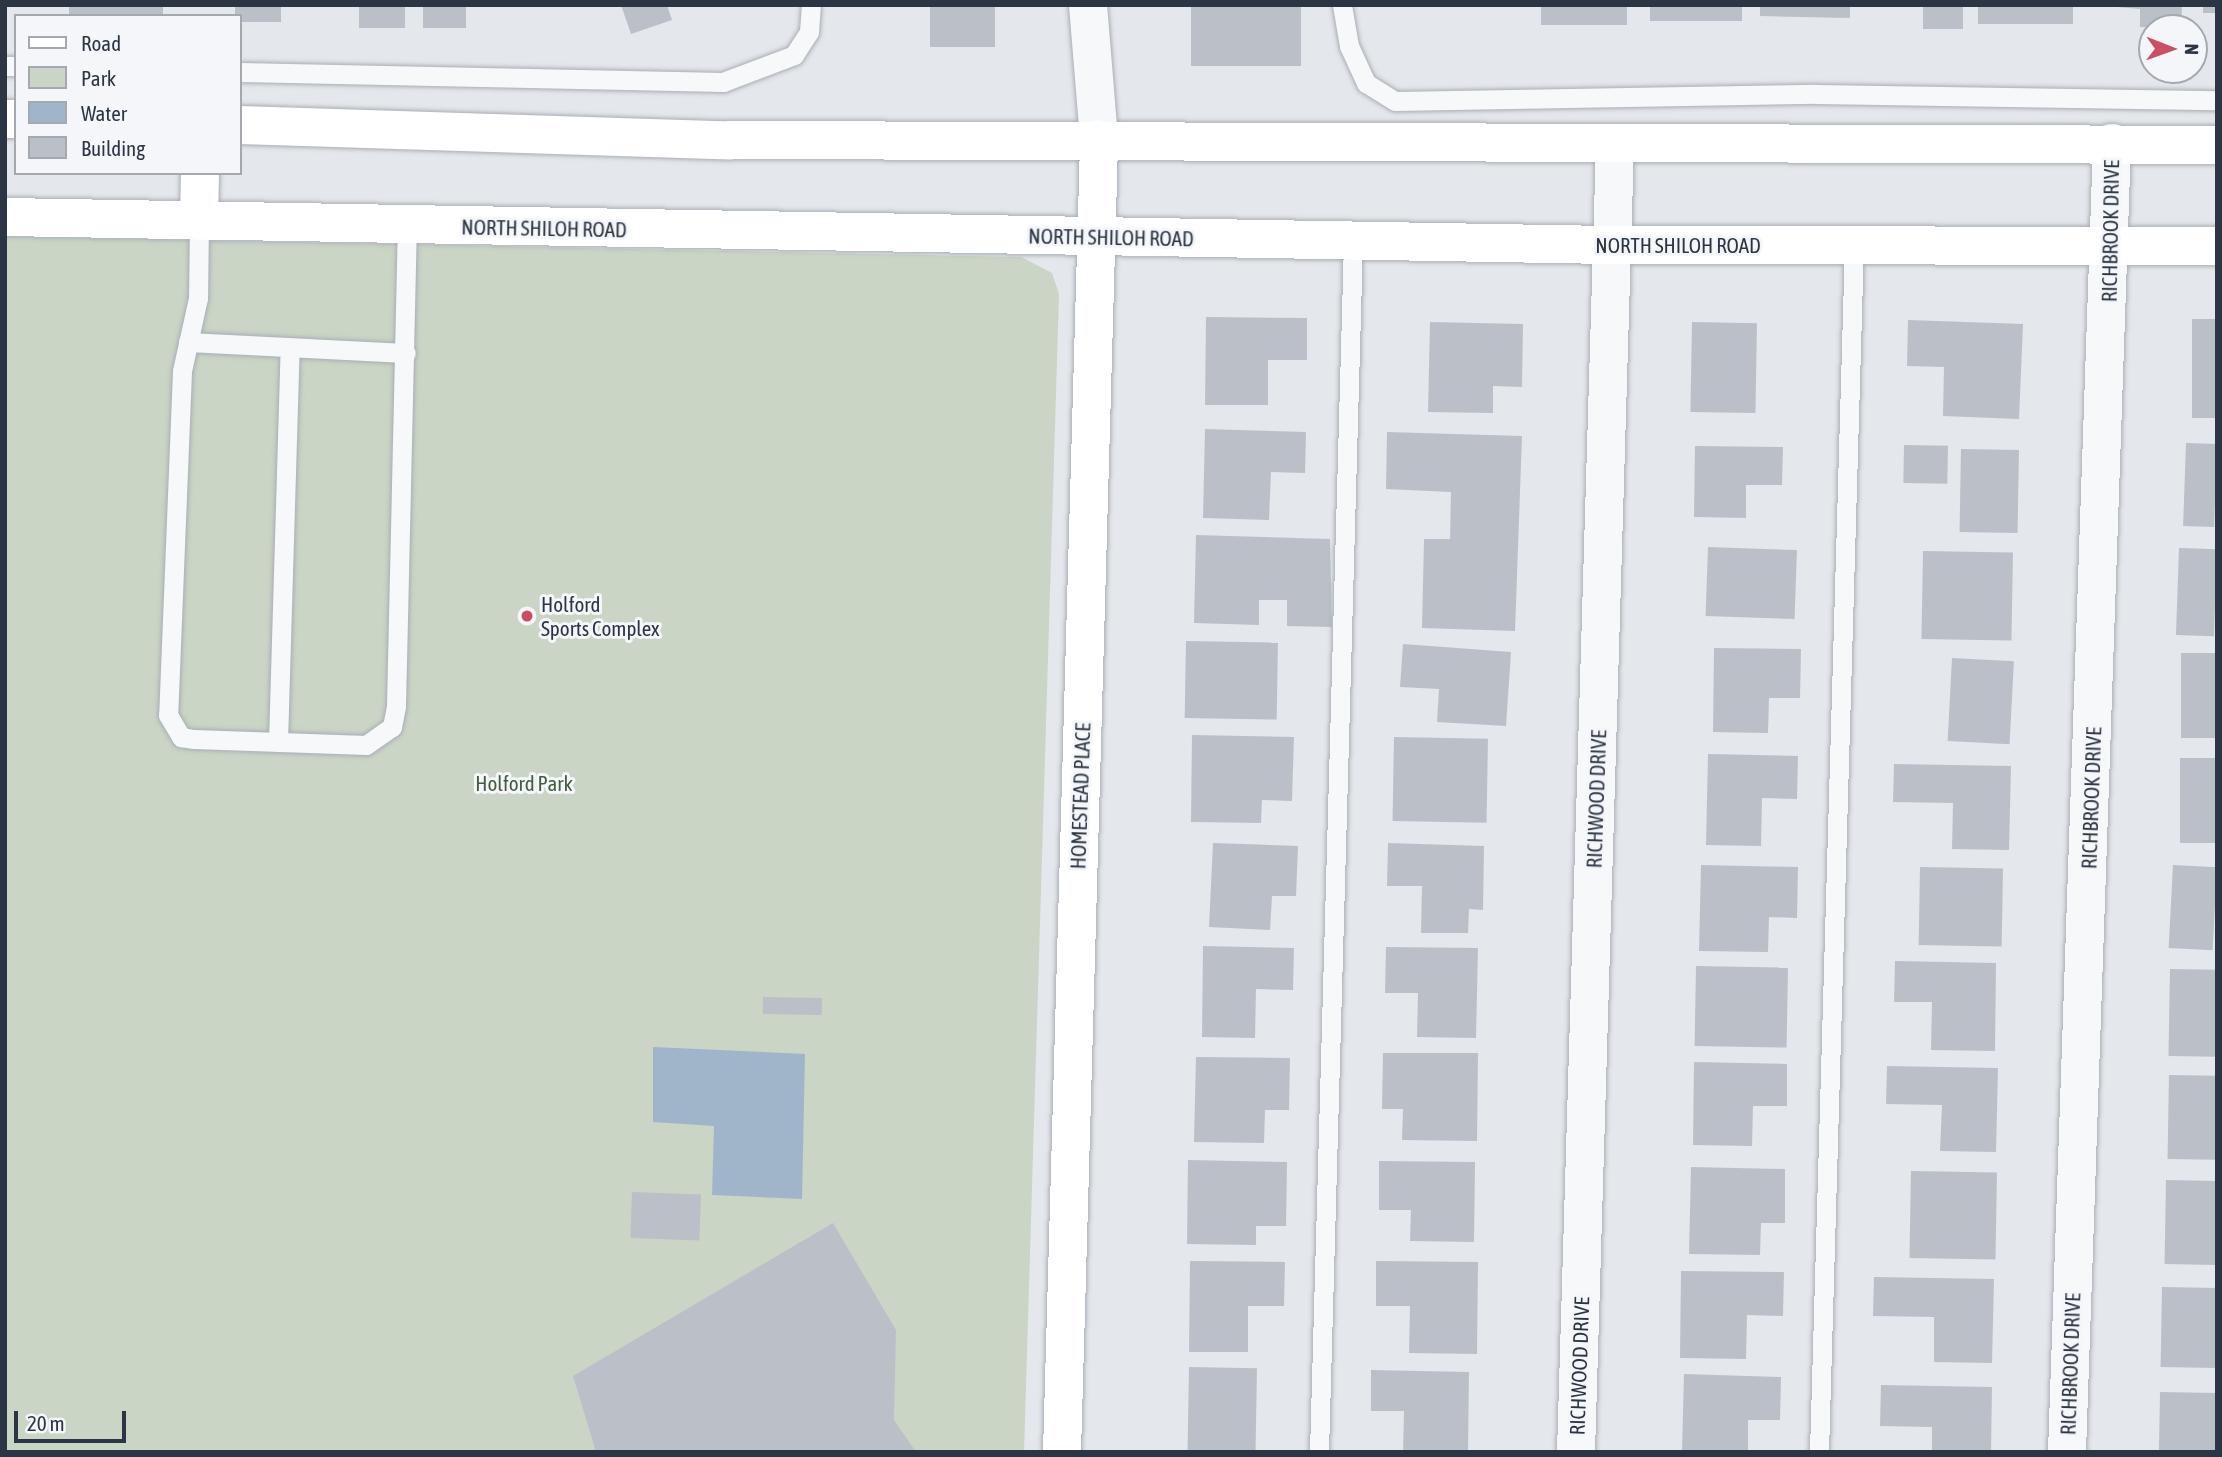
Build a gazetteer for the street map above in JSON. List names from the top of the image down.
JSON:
{
  "streets": {
    "main road": ["NORTH SHILOH ROAD", "HOMESTEAD PLACE"],
    "street": ["RICHBROOK DRIVE", "RICHWOOD DRIVE"]
  },
  "crossings": [
    ["NORTH SHILOH ROAD", "RICHBROOK DRIVE"],
    ["NORTH SHILOH ROAD", "HOMESTEAD PLACE"],
    ["NORTH SHILOH ROAD", "RICHWOOD DRIVE"]
  ],
  "parks": ["Holford Park"],
  "places": ["Holford Sports Complex"],
  "legend": [
    "Road",
    "Park",
    "Water",
    "Building"
  ],
  "scale_bar": "20 m",
  "north": "right"
}
